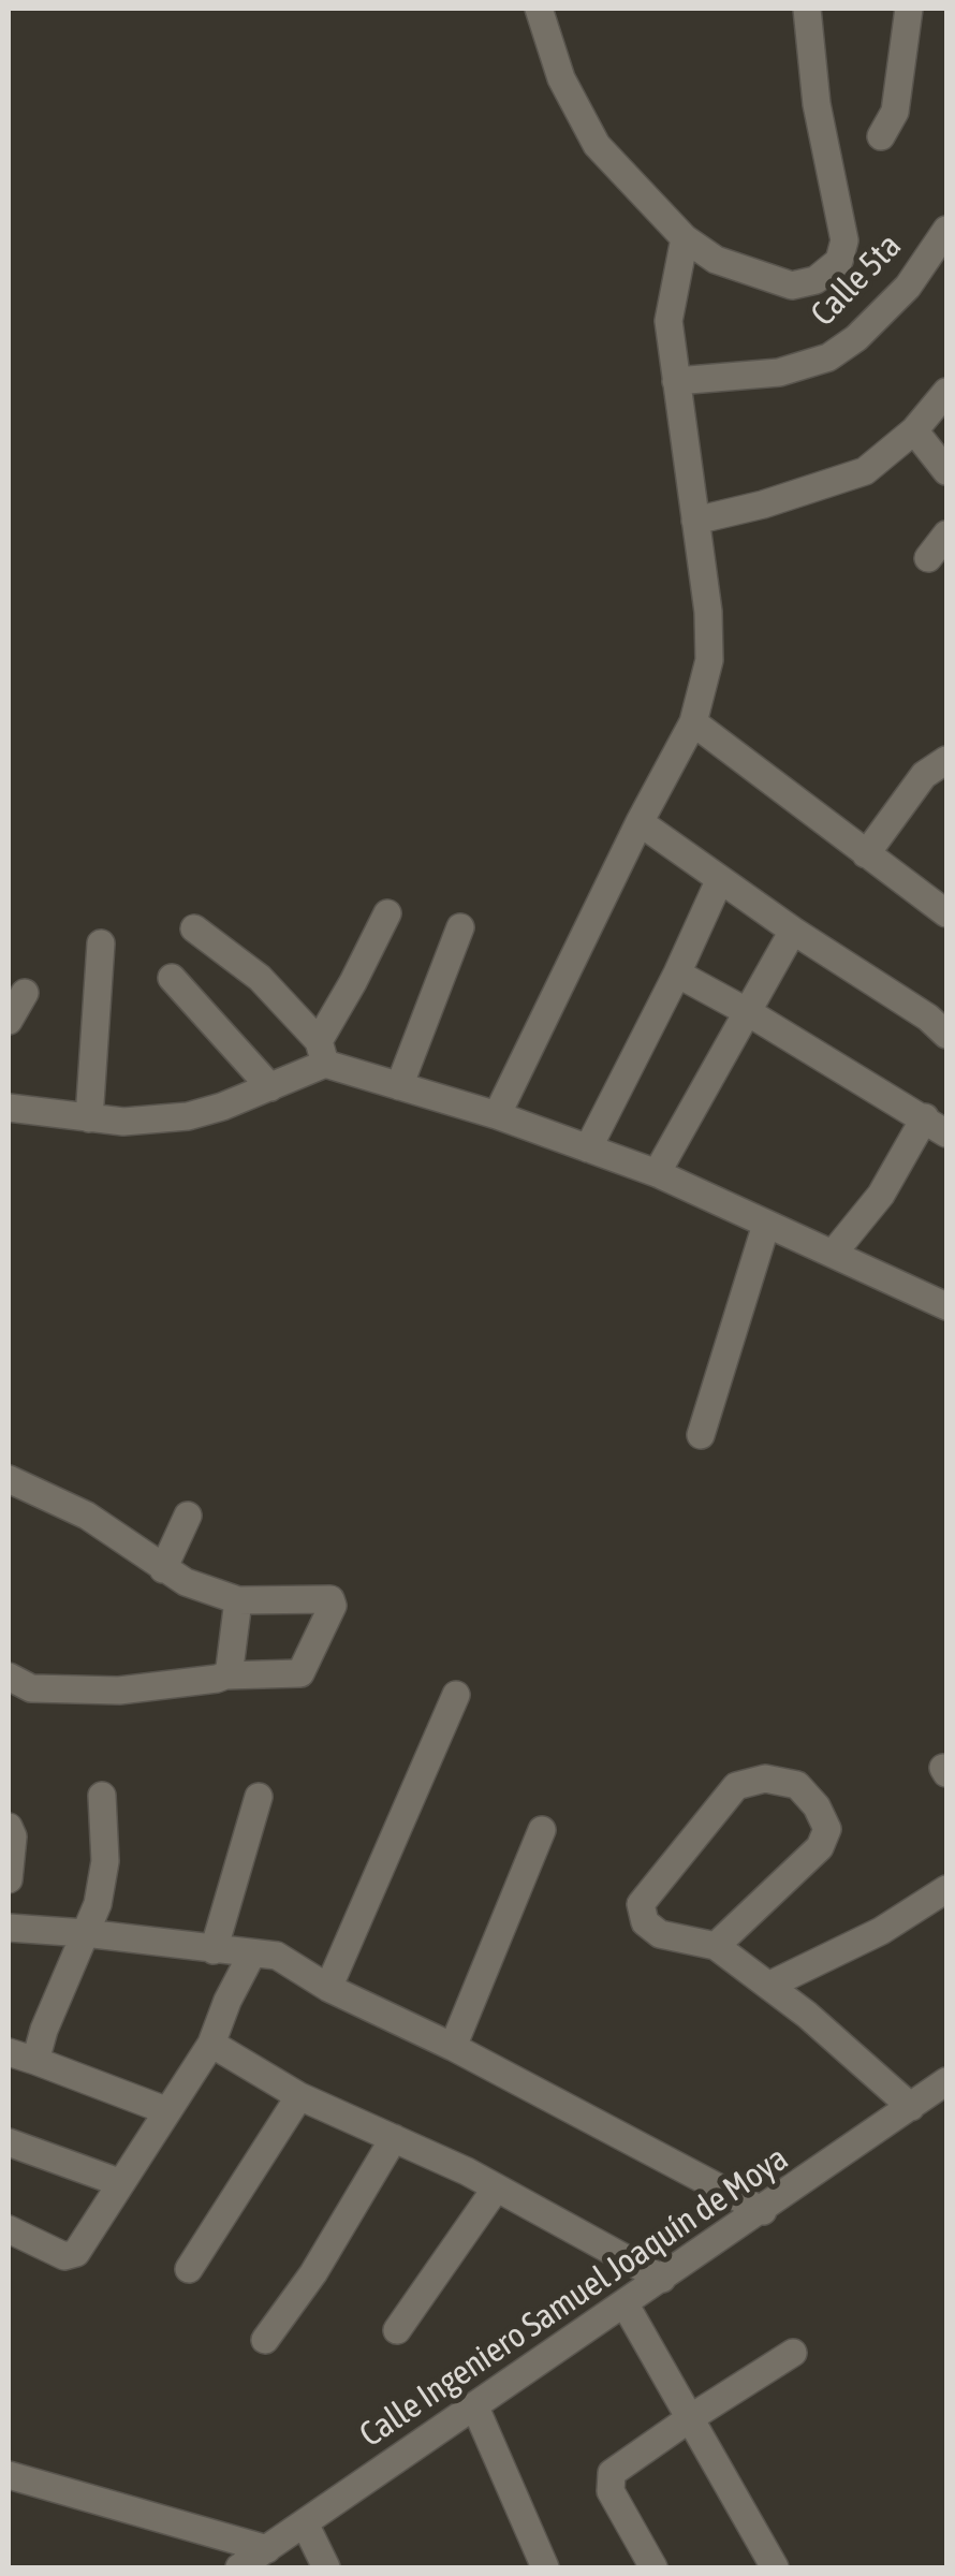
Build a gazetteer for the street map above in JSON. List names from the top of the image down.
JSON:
{
  "streets": {
    "street": ["Calle 5ta", "Calle Ingeniero Samuel Joaquín de Moya"]
  }
}
